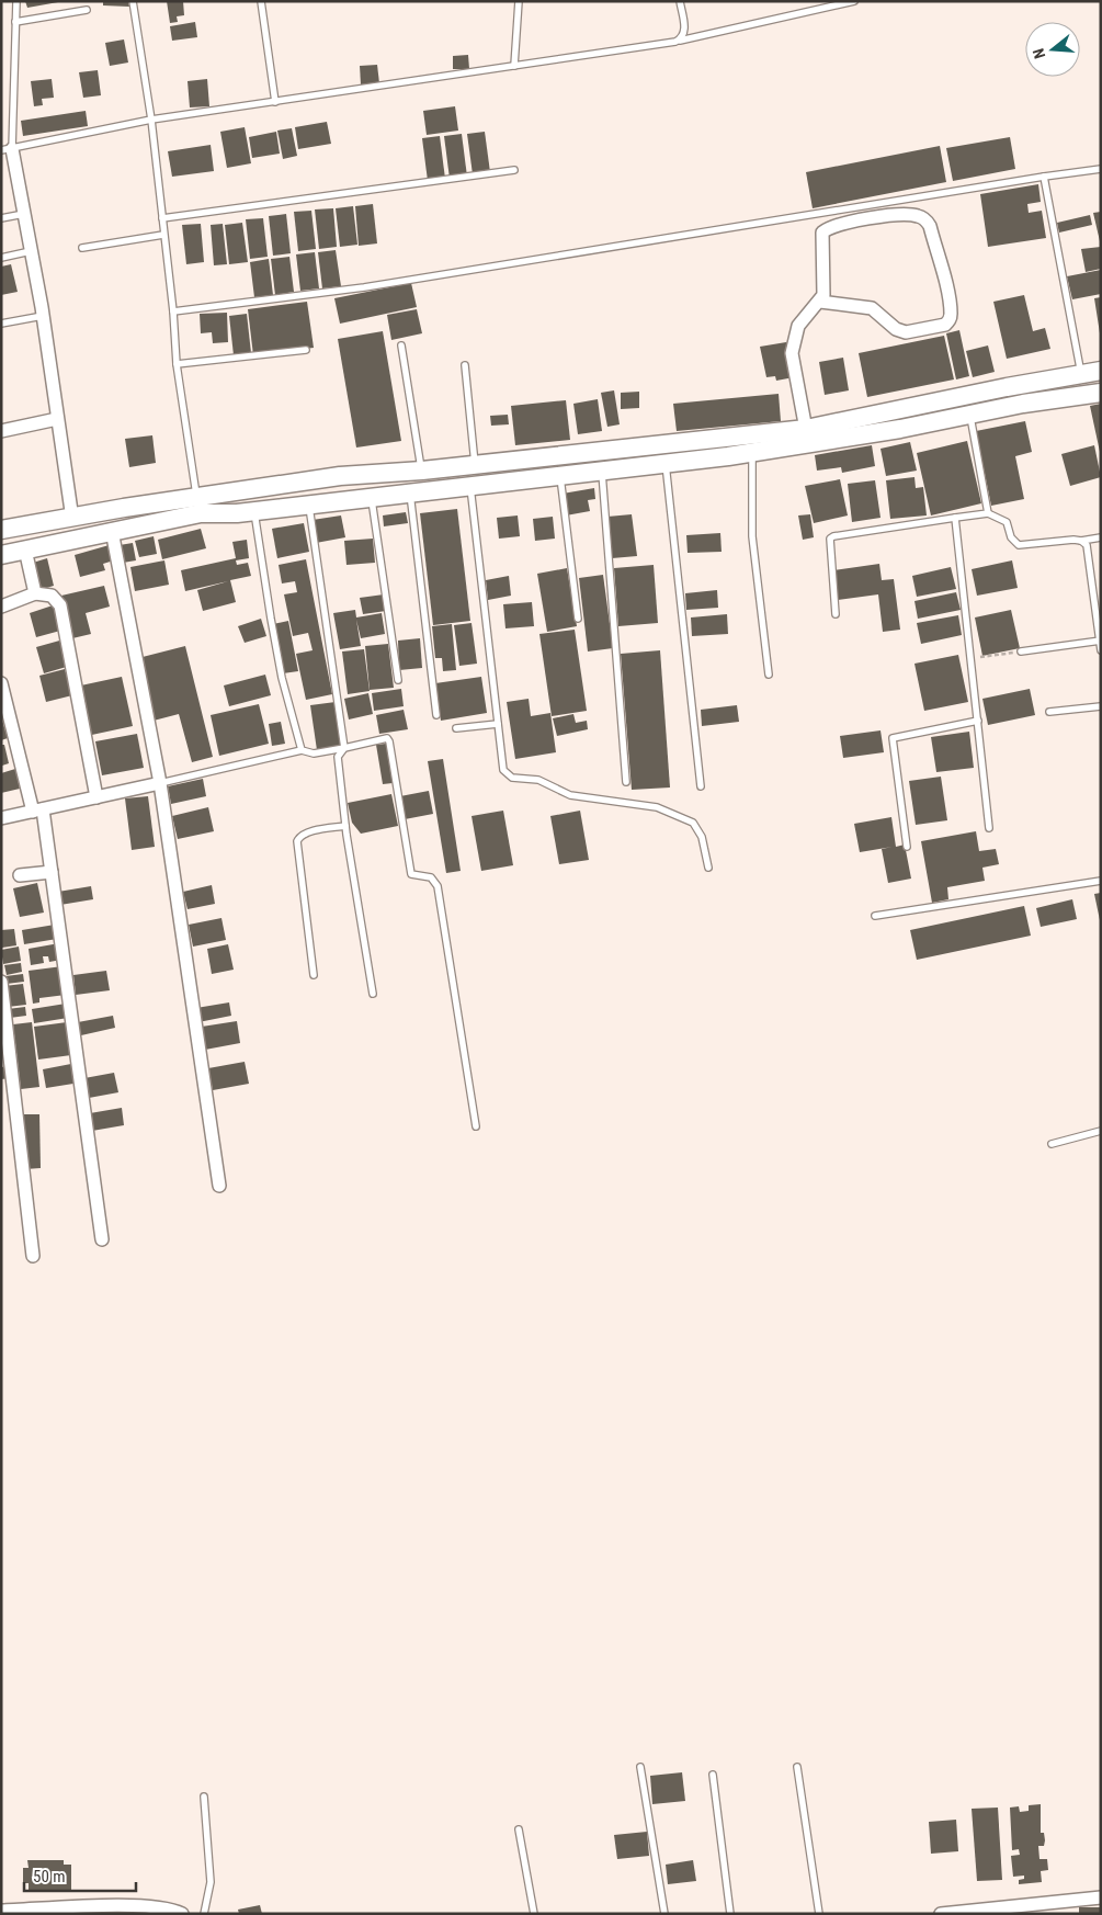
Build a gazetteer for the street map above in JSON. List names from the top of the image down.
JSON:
{
  "scale_bar": "50 m",
  "north": "left"
}
